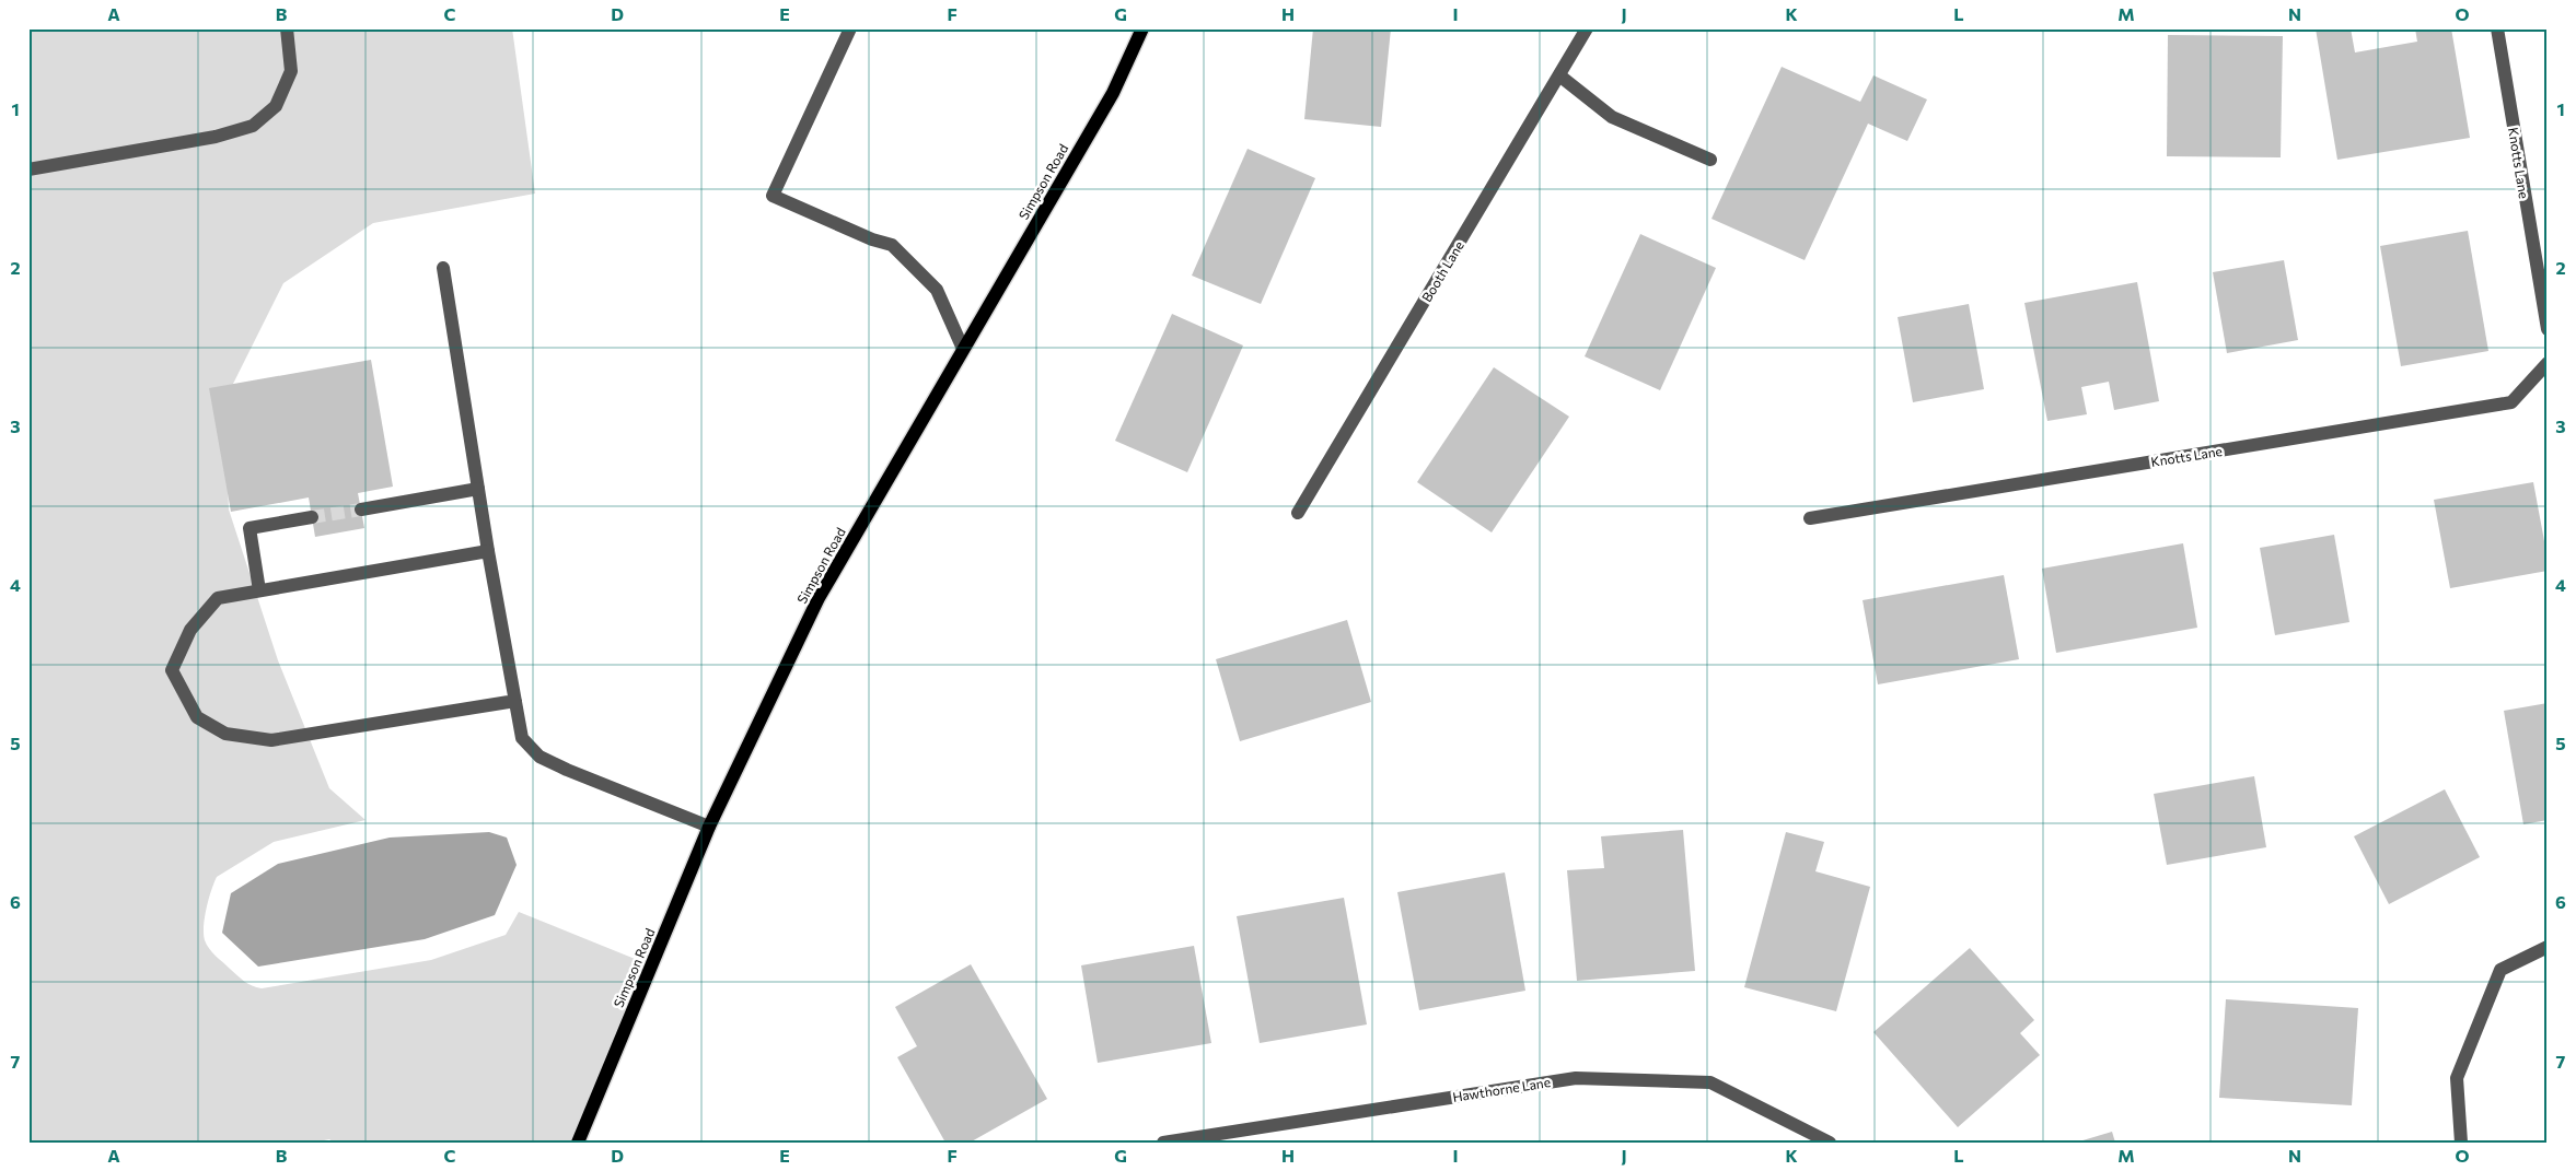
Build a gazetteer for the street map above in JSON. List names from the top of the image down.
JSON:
{
  "streets": {
    "main road": ["Simpson Road"],
    "street": ["Knotts Lane", "Booth Lane", "Hawthorne Lane"]
  },
  "grid": {
    "columns": [
      "A",
      "B",
      "C",
      "D",
      "E",
      "F",
      "G",
      "H",
      "I",
      "J",
      "K",
      "L",
      "M",
      "N",
      "O"
    ],
    "rows": [
      "1",
      "2",
      "3",
      "4",
      "5",
      "6",
      "7"
    ]
  }
}
